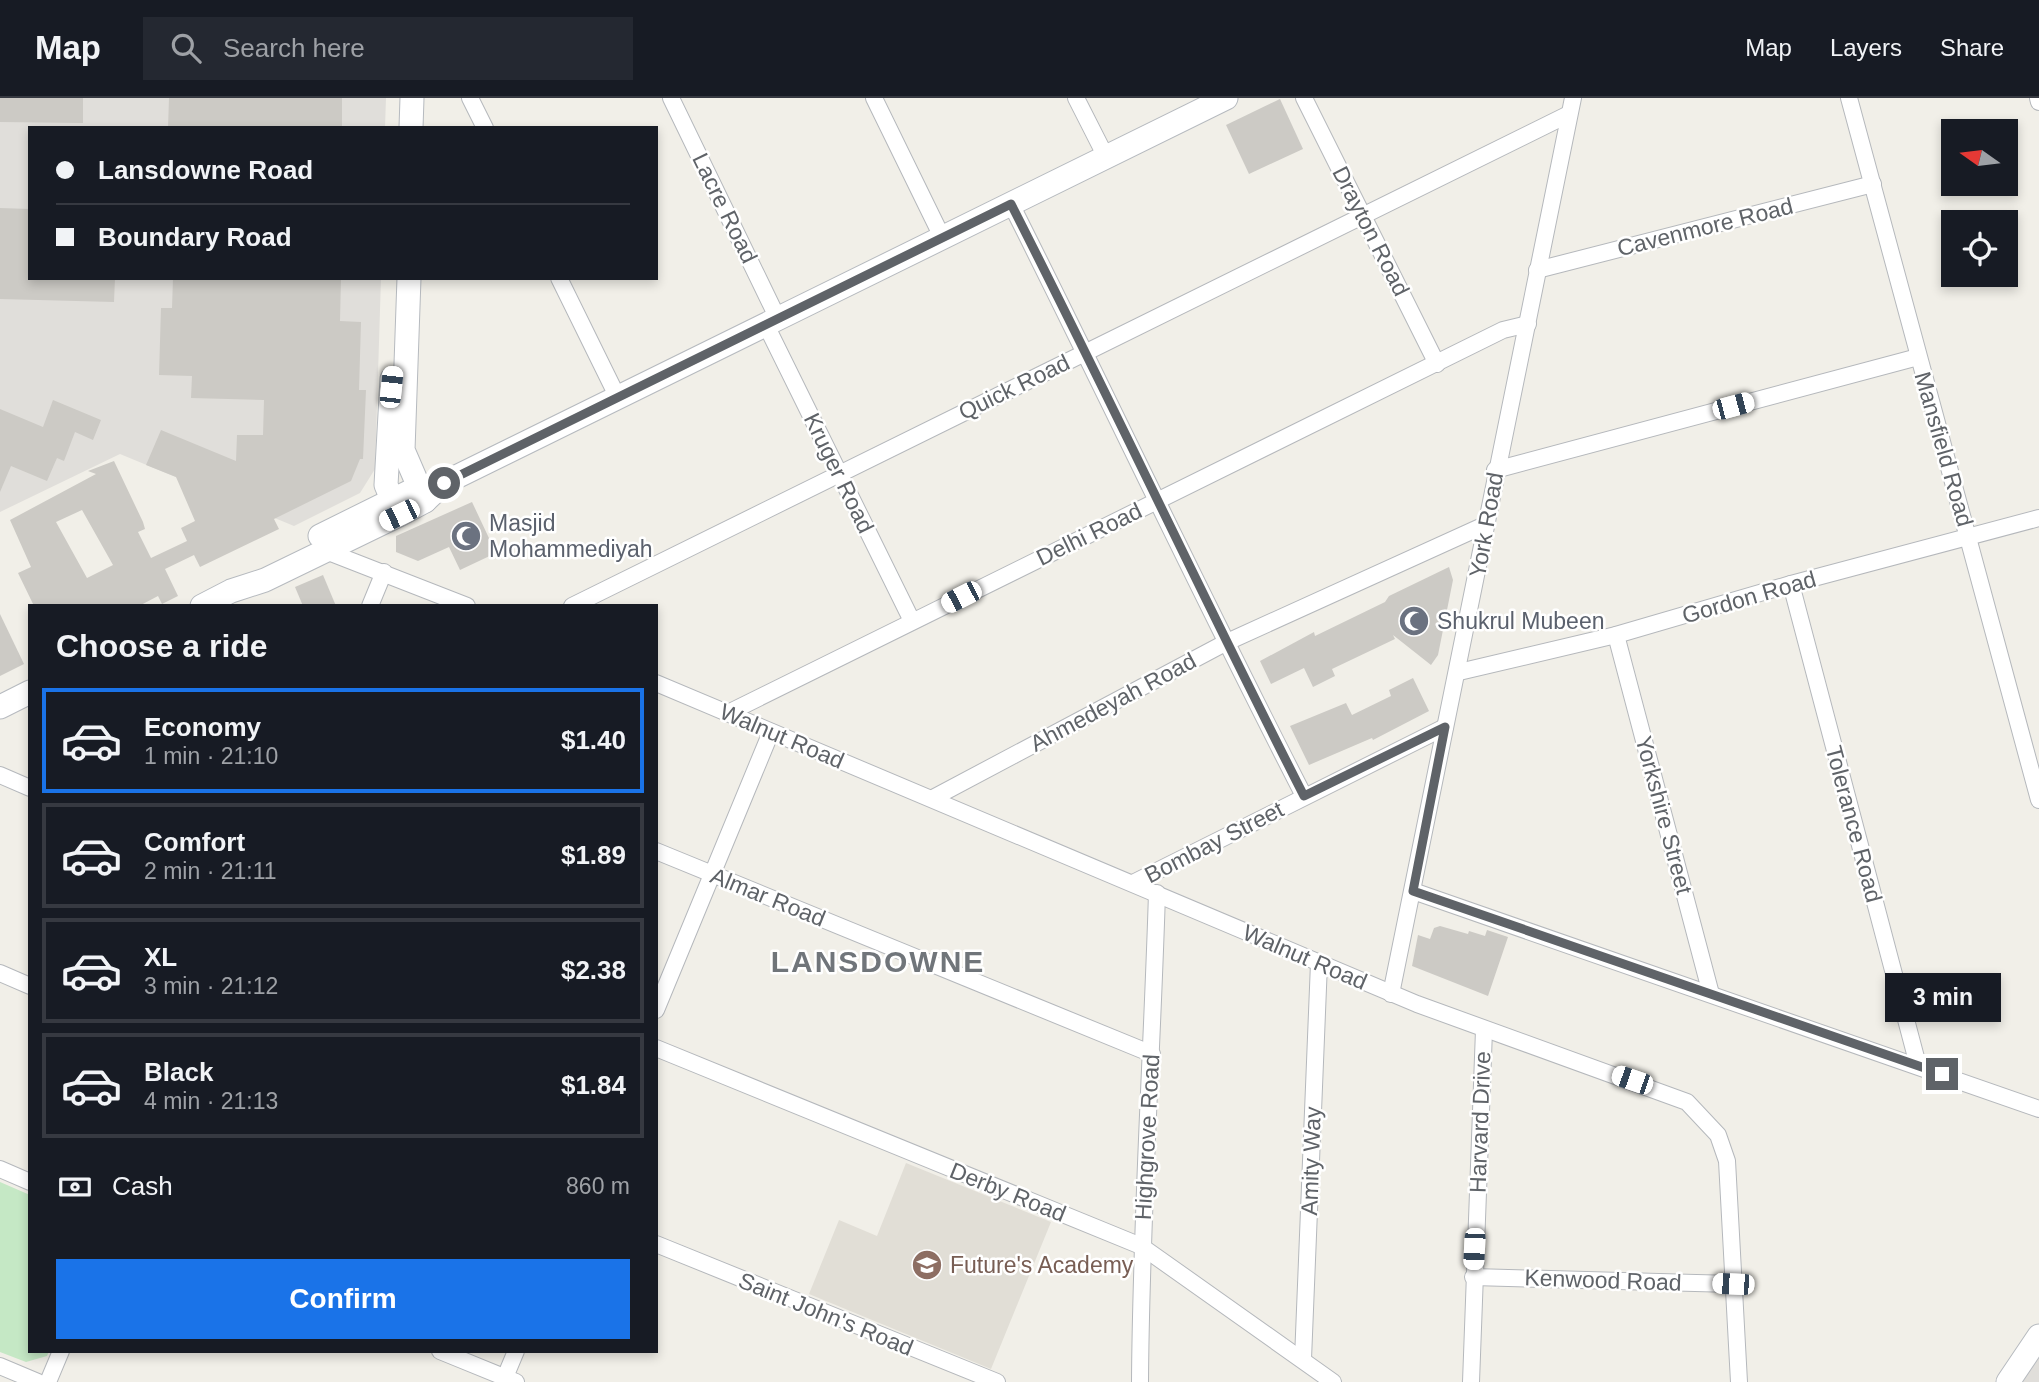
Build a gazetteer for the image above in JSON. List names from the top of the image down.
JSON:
{
  "streets": {
    "street": [
      "Lacre Road",
      "Cavenmore Road",
      "Drayton Road",
      "Quick Road",
      "Mansfield Road",
      "Kruger Road",
      "York Road",
      "Delhi Road",
      "Gordon Road",
      "Ahmedeyah Road",
      "Walnut Road",
      "Yorkshire Street",
      "Tolerance Road",
      "Bombay Street",
      "Almar Road",
      "Harvard Drive",
      "Highgrove Road",
      "Amity Way",
      "Derby Road",
      "Kenwood Road",
      "Saint John's Road"
    ]
  },
  "crossings": [
    ["Lacre Road", "Kruger Road"],
    ["Cavenmore Road", "Mansfield Road"],
    ["Cavenmore Road", "York Road"],
    ["Drayton Road", "Quick Road"],
    ["Drayton Road", "Delhi Road"],
    ["Quick Road", "Kruger Road"],
    ["Quick Road", "York Road"],
    ["Mansfield Road", "Gordon Road"],
    ["Kruger Road", "Delhi Road"],
    ["York Road", "Delhi Road"],
    ["York Road", "Gordon Road"],
    ["York Road", "Ahmedeyah Road"],
    ["York Road", "Walnut Road"],
    ["York Road", "Bombay Street"],
    ["Delhi Road", "Walnut Road"],
    ["Gordon Road", "Yorkshire Street"],
    ["Gordon Road", "Tolerance Road"],
    ["Ahmedeyah Road", "Walnut Road"],
    ["Walnut Road", "Bombay Street"],
    ["Walnut Road", "Harvard Drive"],
    ["Walnut Road", "Highgrove Road"],
    ["Walnut Road", "Amity Way"],
    ["Walnut Road", "Kenwood Road"],
    ["Almar Road", "Highgrove Road"],
    ["Harvard Drive", "Kenwood Road"],
    ["Highgrove Road", "Derby Road"],
    ["Amity Way", "Derby Road"]
  ],
  "districts": ["LANSDOWNE"],
  "places": {
    "mosque": ["Masjid Mohammediyah", "Shukrul Mubeen"],
    "school or university": ["Future's Academy"]
  },
  "north": "left",
  "page": {
    "header": "Map",
    "search": "Search here",
    "nav": ["Map", "Layers", "Share"],
    "banner": ["Lansdowne Road", "Boundary Road"],
    "heading": "Choose a ride",
    "list": [
      {
        "name": "Economy",
        "note": "1 min · 21:10",
        "value": "$1.40"
      },
      {
        "name": "Comfort",
        "note": "2 min · 21:11",
        "value": "$1.89"
      },
      {
        "name": "XL",
        "note": "3 min · 21:12",
        "value": "$2.38"
      },
      {
        "name": "Black",
        "note": "4 min · 21:13",
        "value": "$1.84"
      }
    ],
    "bubble": "3 min",
    "pay": ["Cash", "860 m"],
    "buttons": "Confirm"
  }
}
